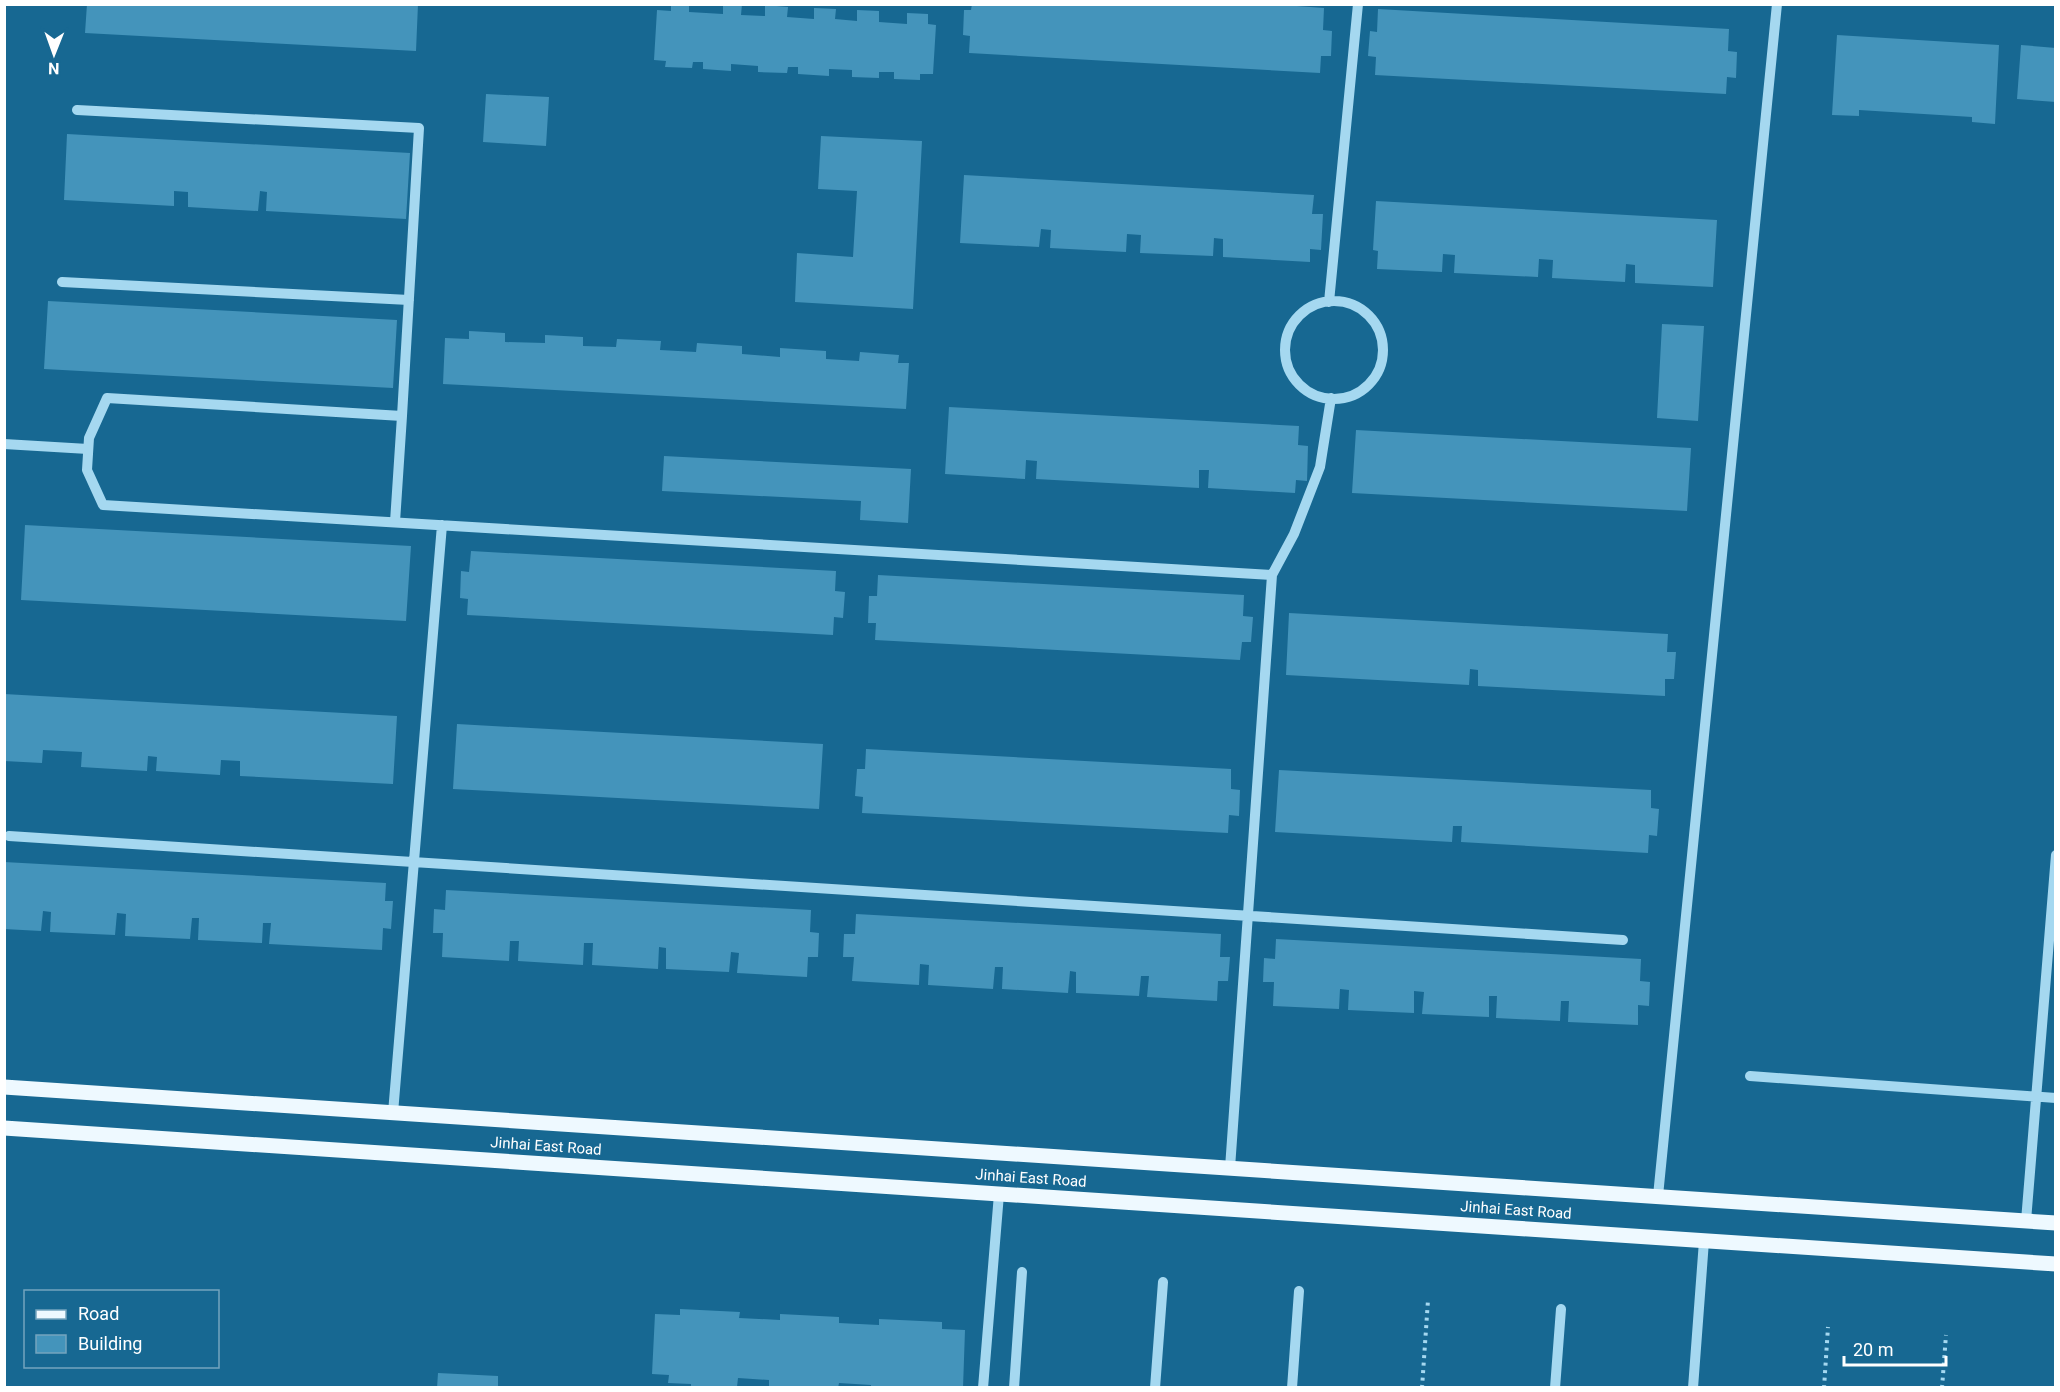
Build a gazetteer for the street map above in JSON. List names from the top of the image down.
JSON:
{
  "streets": {
    "main road": ["Jinhai East Road"]
  },
  "legend": ["Road", "Building"],
  "scale_bar": "20 m",
  "north": "bottom"
}
